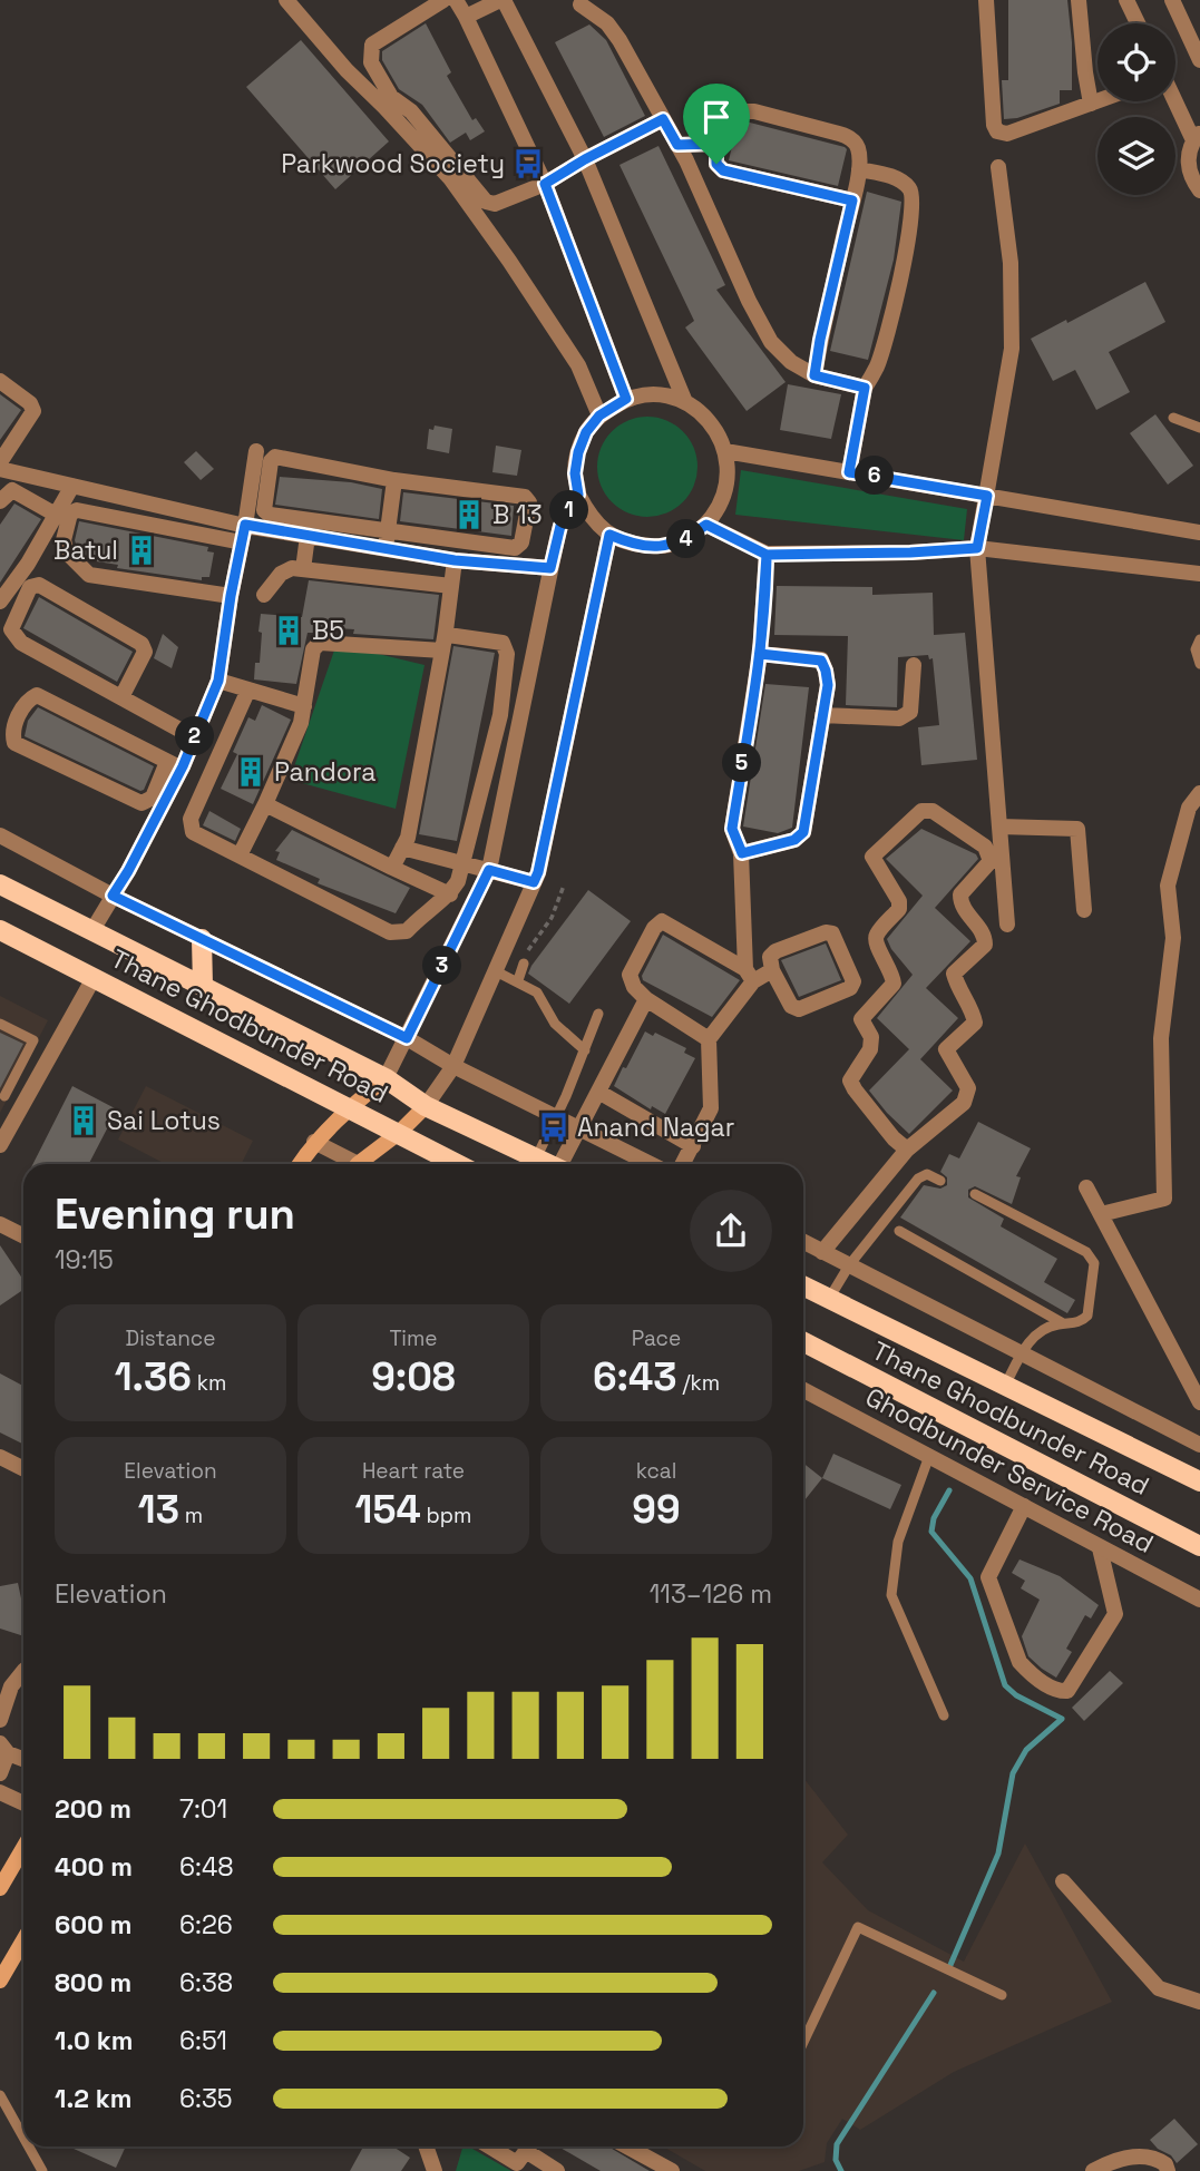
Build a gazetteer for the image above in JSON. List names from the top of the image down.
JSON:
{
  "streets": {
    "main road": ["Thane Ghodbunder Road"],
    "street": ["Ghodbunder Service Road"]
  },
  "places": {
    "bus stop": ["Parkwood Society", "Anand Nagar"],
    "building": [
      "B 13",
      "Batul",
      "B5",
      "Pandora",
      "Sai Lotus"
    ]
  },
  "page": {
    "pins": [
      "6",
      "1",
      "4",
      "2",
      "5",
      "3"
    ],
    "heading": ["Evening run", "19:15"],
    "stats": [
      ["Distance", "1.36 km"],
      ["Time", "9:08"],
      ["Pace", "6:43 /km"],
      ["Elevation", "13 m"],
      ["Heart rate", "154 bpm"],
      ["kcal", "99"]
    ],
    "chart": ["Elevation", "113–126 m"],
    "list": [
      {
        "name": "200 m",
        "note": "7:01"
      },
      {
        "name": "400 m",
        "note": "6:48"
      },
      {
        "name": "600 m",
        "note": "6:26"
      },
      {
        "name": "800 m",
        "note": "6:38"
      },
      {
        "name": "1.0 km",
        "note": "6:51"
      },
      {
        "name": "1.2 km",
        "note": "6:35"
      }
    ]
  }
}
